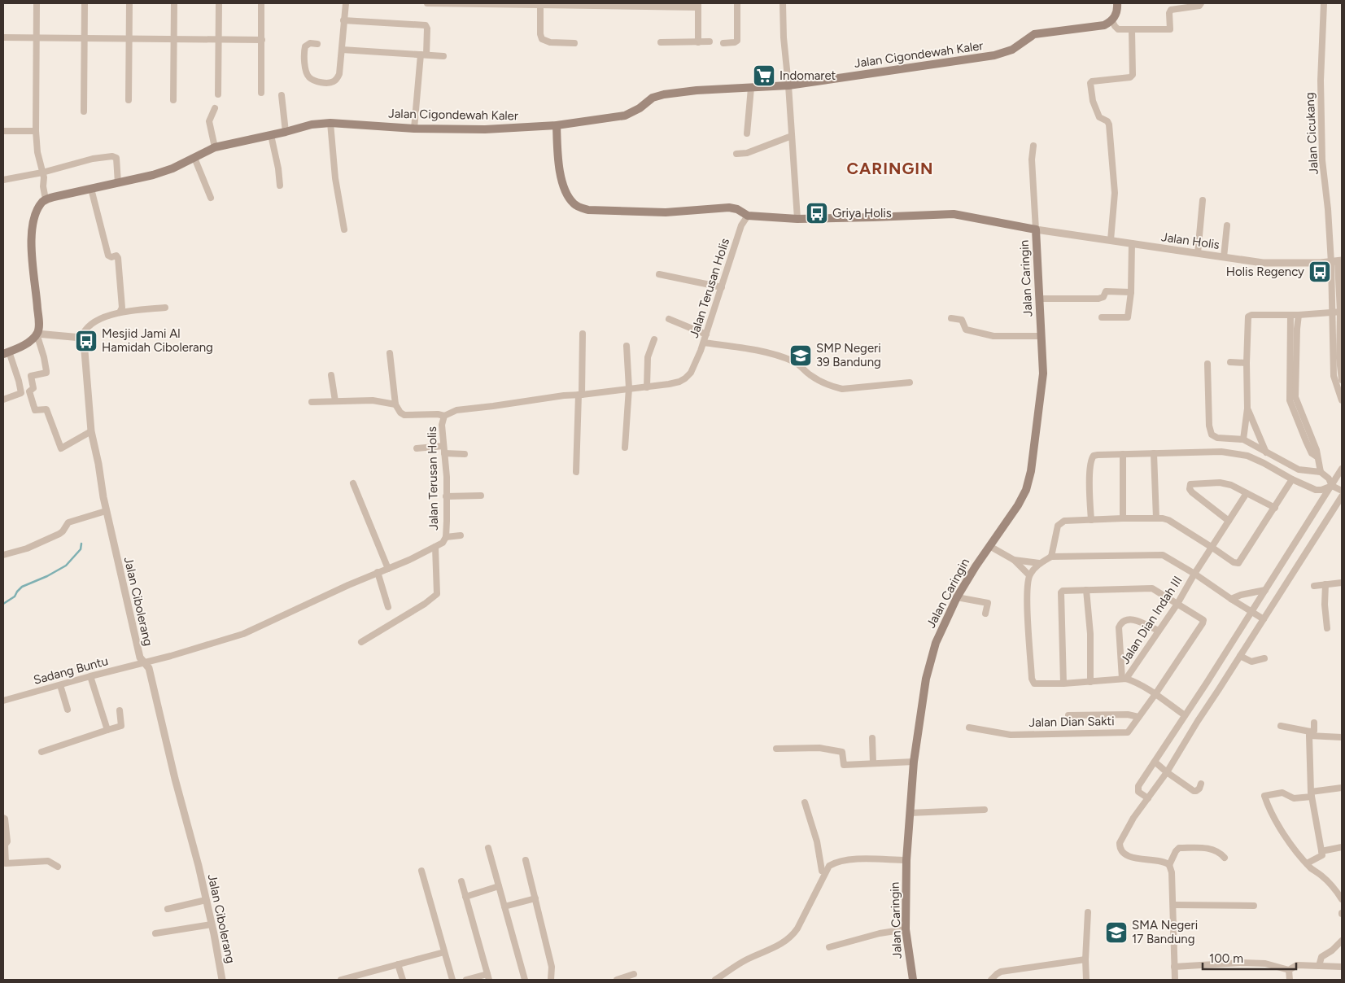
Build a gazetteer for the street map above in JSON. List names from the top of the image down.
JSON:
{
  "streets": {
    "main road": ["Jalan Cigondewah Kaler", "Jalan Caringin"],
    "street": [
      "Jalan Cicukang",
      "Jalan Holis",
      "Jalan Terusan Holis",
      "Jalan Cibolerang",
      "Jalan Dian Indah III",
      "Sadang Buntu",
      "Jalan Dian Sakti"
    ]
  },
  "crossings": [
    ["Jalan Cicukang", "Jalan Holis"],
    ["Jalan Holis", "Jalan Caringin"],
    ["Jalan Terusan Holis", "Jalan Cibolerang"],
    ["Jalan Terusan Holis", "Sadang Buntu"],
    ["Jalan Cibolerang", "Sadang Buntu"],
    ["Jalan Dian Indah III", "Jalan Dian Sakti"]
  ],
  "districts": ["CARINGIN"],
  "places": {
    "supermarket": ["Indomaret"],
    "bus stop": ["Griya Holis", "Holis Regency", "Mesjid Jami Al Hamidah Cibolerang"],
    "school or university": ["SMP Negeri 39 Bandung", "SMA Negeri 17 Bandung"]
  },
  "scale_bar": "100 m"
}
